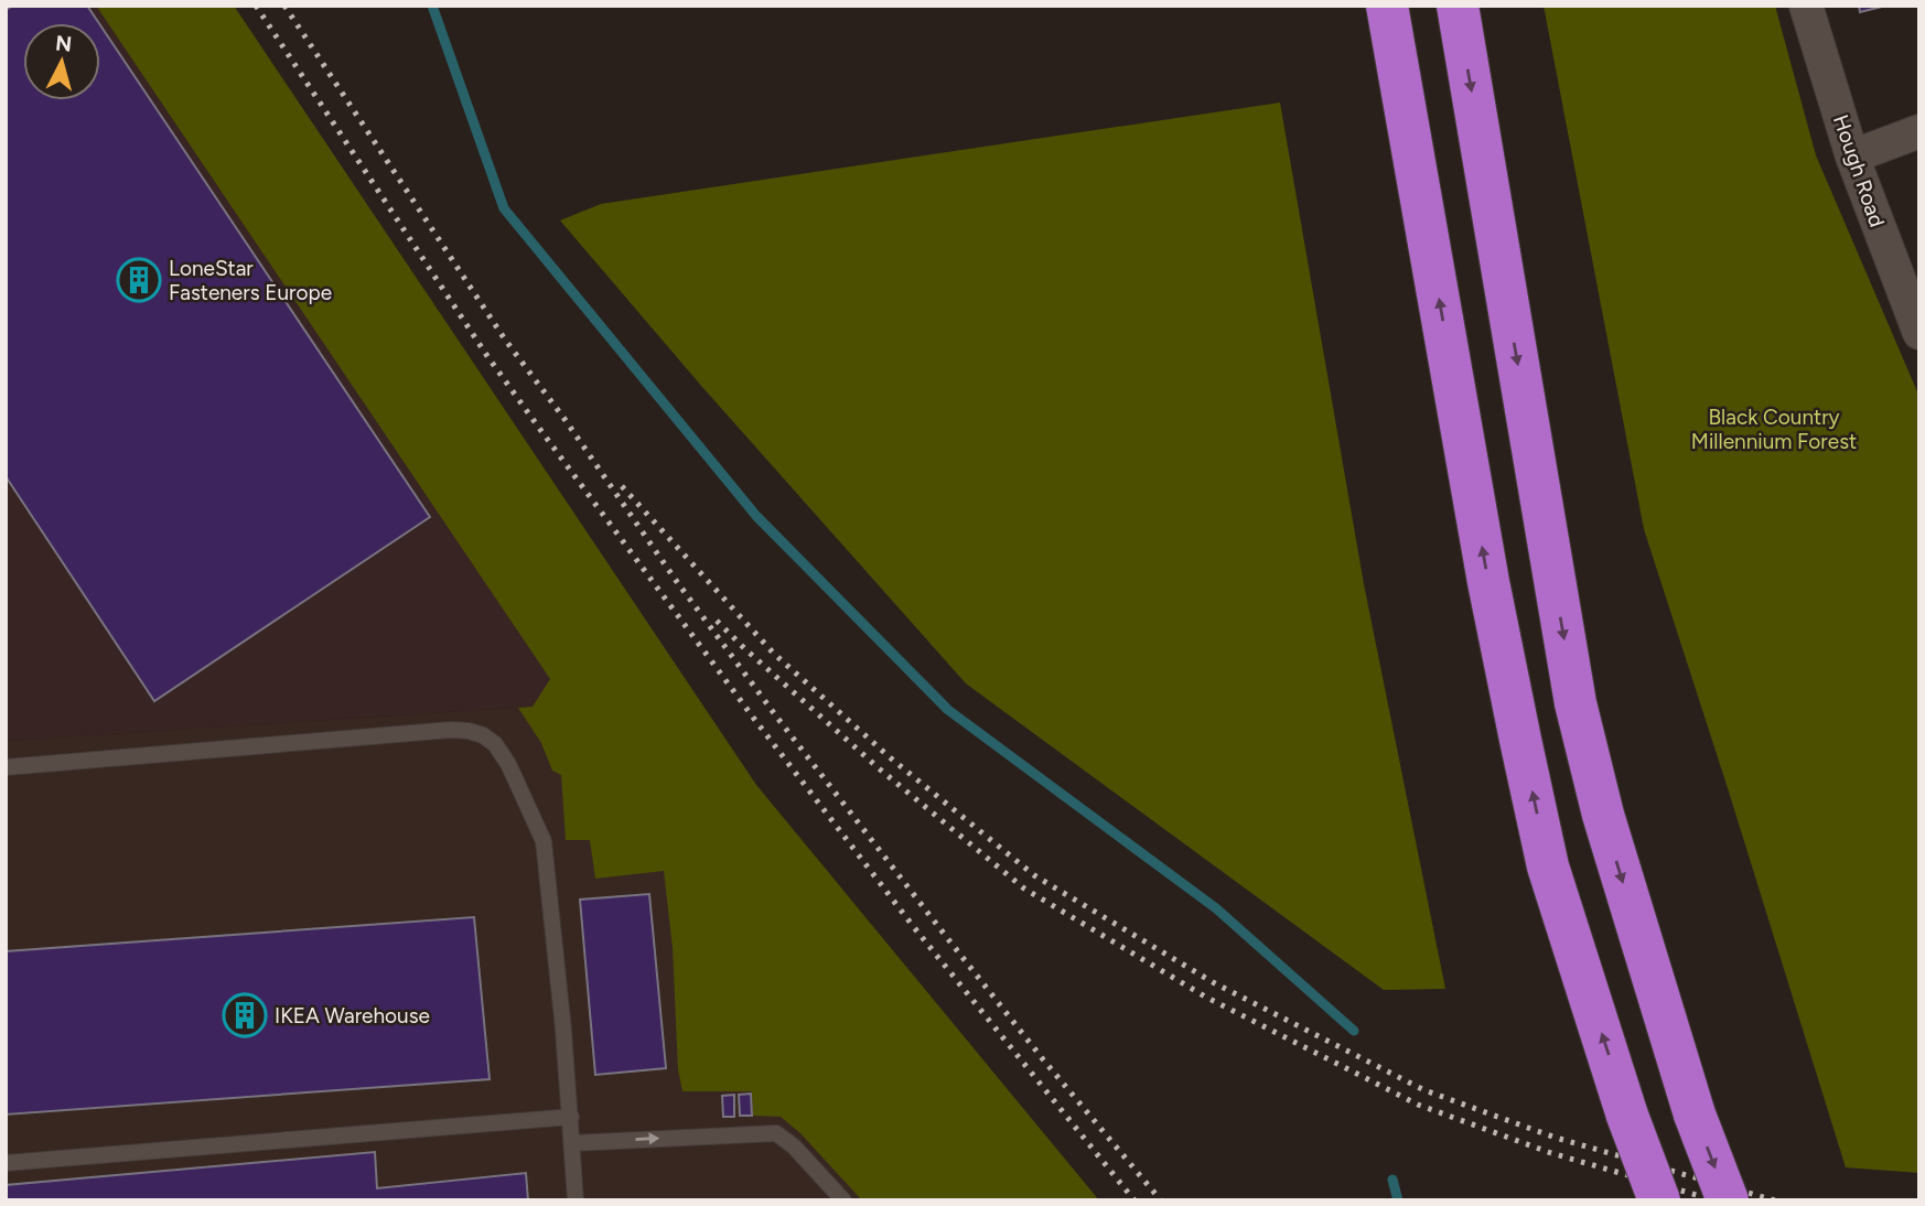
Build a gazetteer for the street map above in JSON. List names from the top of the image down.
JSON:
{
  "streets": {
    "street": ["Hough Road"]
  },
  "parks": ["Black Country Millennium Forest"],
  "places": {
    "building": ["LoneStar Fasteners Europe", "IKEA Warehouse"]
  },
  "north": "top"
}
